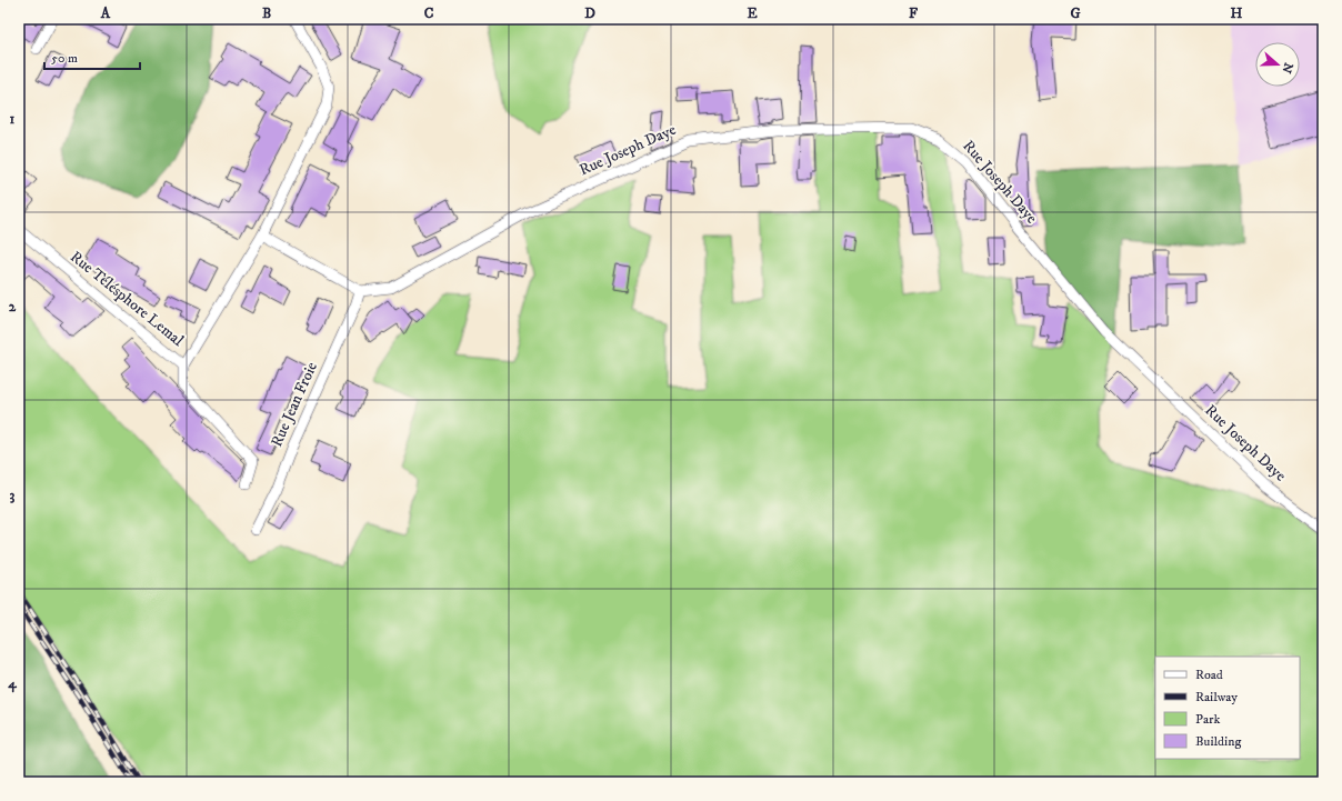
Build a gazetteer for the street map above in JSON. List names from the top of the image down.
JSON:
{
  "streets": {
    "street": ["Rue Joseph Daye", "Rue Télésphore Lemal", "Rue Jean Froie"]
  },
  "crossings": [
    ["Rue Joseph Daye", "Rue Jean Froie"]
  ],
  "legend": [
    "Road",
    "Railway",
    "Park",
    "Building"
  ],
  "scale_bar": "50 m",
  "north": "right",
  "grid": {
    "columns": [
      "A",
      "B",
      "C",
      "D",
      "E",
      "F",
      "G",
      "H"
    ],
    "rows": [
      "1",
      "2",
      "3",
      "4"
    ]
  }
}
